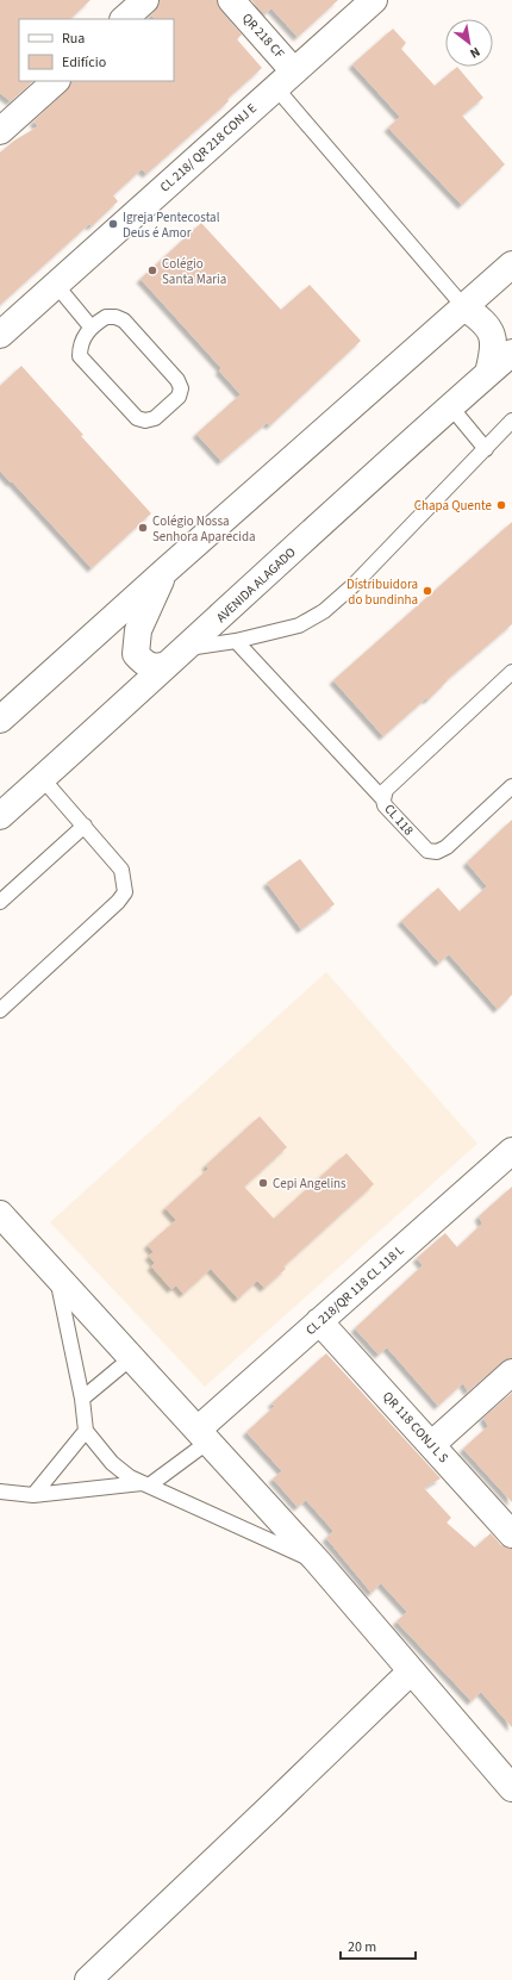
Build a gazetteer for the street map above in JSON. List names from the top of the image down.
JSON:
{
  "streets": {
    "street": [
      "QR 218 CF",
      "CL 218/ QR 218 CONJ E",
      "AVENIDA ALAGADO",
      "CL 218/QR 118 CL 118 L",
      "QR 118 CONJ L S"
    ],
    "lane": ["CL 118"]
  },
  "crossings": [
    ["QR 218 CF", "CL 218/ QR 218 CONJ E"],
    ["CL 218/QR 118 CL 118 L", "QR 118 CONJ L S"]
  ],
  "places": [
    "Igreja Pentecostal Deus é Amor",
    "Colégio Santa Maria",
    "Chapa Quente",
    "Colégio Nossa Senhora Aparecida",
    "Dístribuidora do bundinha",
    "Cepi Angelins"
  ],
  "legend": ["Rua", "Edifício"],
  "scale_bar": "20 m",
  "north": "bottom right"
}
